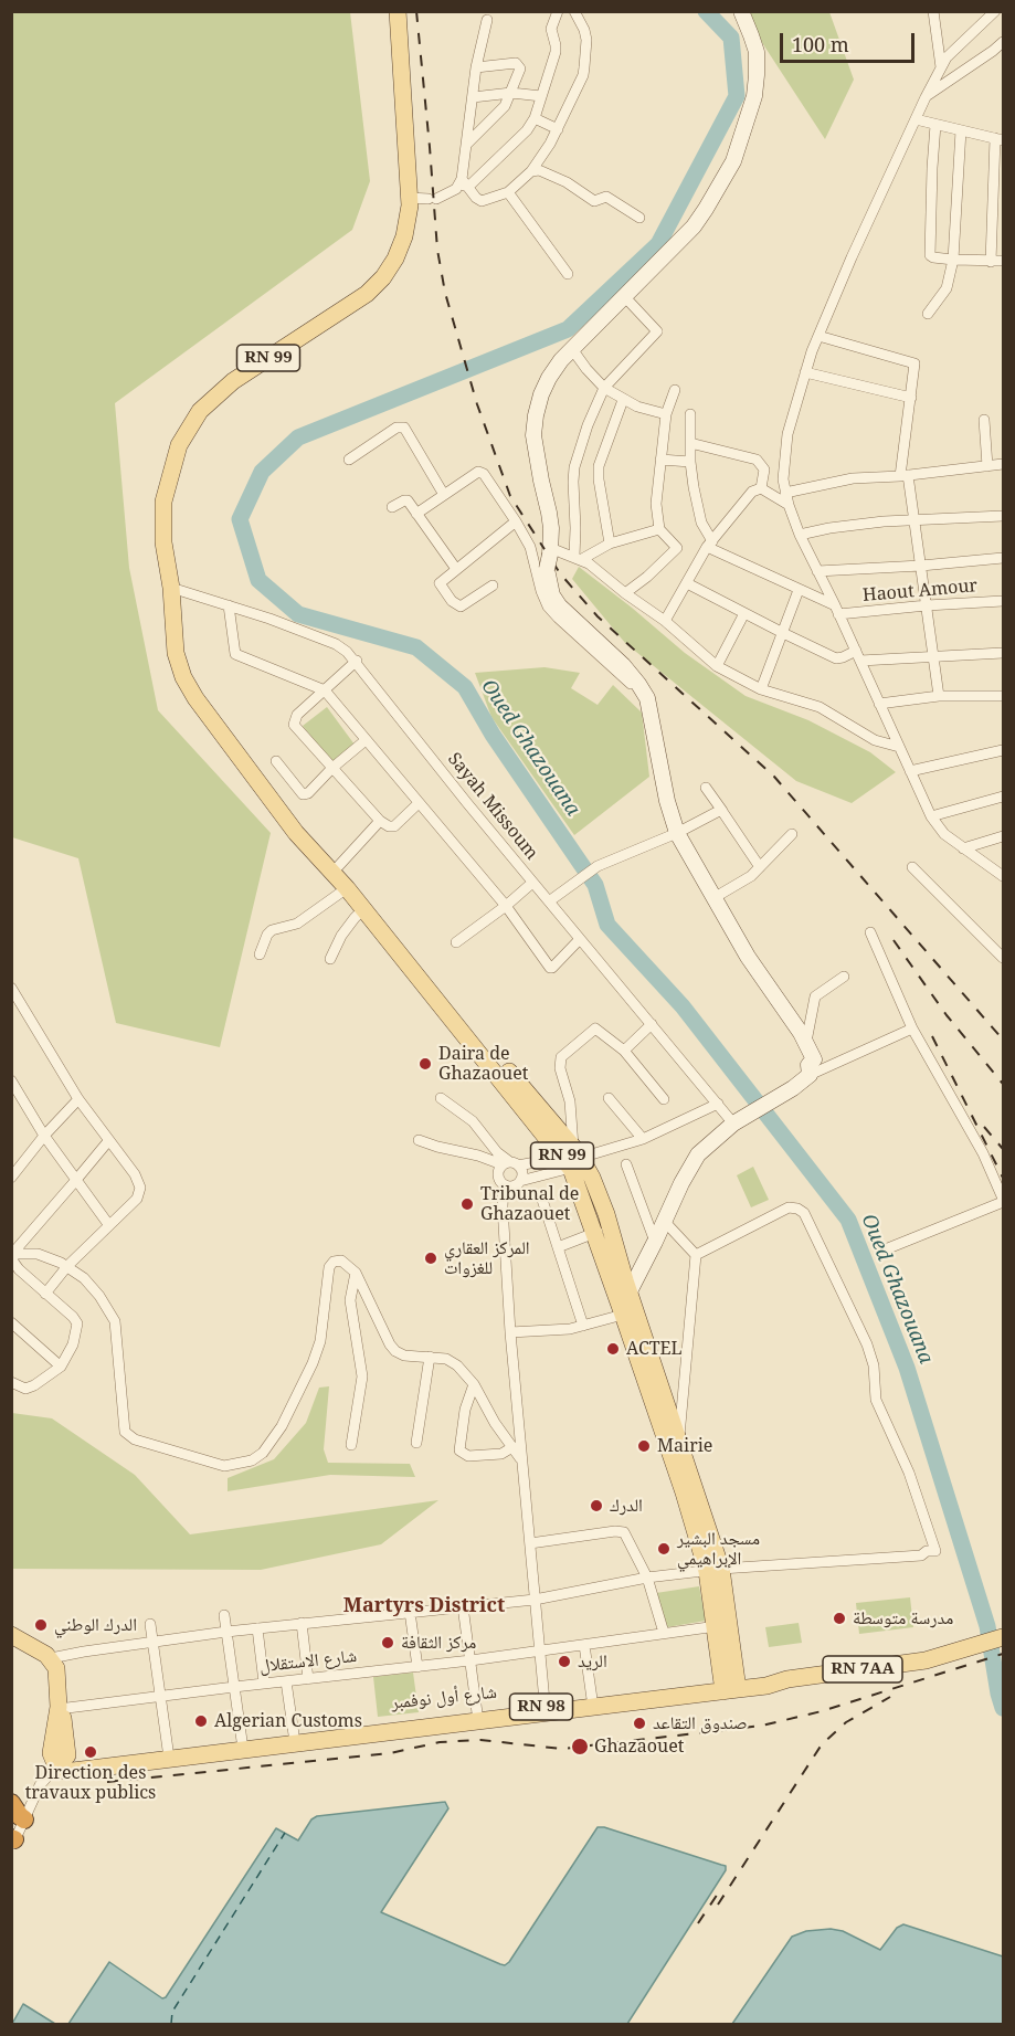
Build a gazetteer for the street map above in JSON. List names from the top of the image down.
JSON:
{
  "streets": {
    "main road": [
      "RN 99",
      "RN 7AA",
      "شارع أول نوفمبر",
      "RN 98"
    ],
    "street": ["Haout Amour", "Sayah Missoum", "شارع الاستقلال"]
  },
  "crossings": [
    ["RN 99", "Sayah Missoum"],
    ["RN 99", "شارع الاستقلال"],
    ["RN 99", "شارع أول نوفمبر"],
    ["RN 99", "RN 98"],
    ["RN 7AA", "RN 98"],
    ["شارع أول نوفمبر", "RN 98"]
  ],
  "districts": ["Martyrs District"],
  "water": ["Oued Ghazouana"],
  "places": [
    "Daira de Ghazaouet",
    "Tribunal de Ghazaouet",
    "المركز العقاري للغزوات",
    "ACTEL",
    "Mairie",
    "الدرك",
    "مسجد البشير الإبراهيمي",
    "مدرسة متوسطة",
    "الدرك الوطني",
    "مركز الثقافة",
    "الريد",
    "Algerian Customs",
    "صندوق التقاعد",
    "Ghazaouet",
    "Direction des travaux publics"
  ],
  "scale_bar": "100 m"
}
